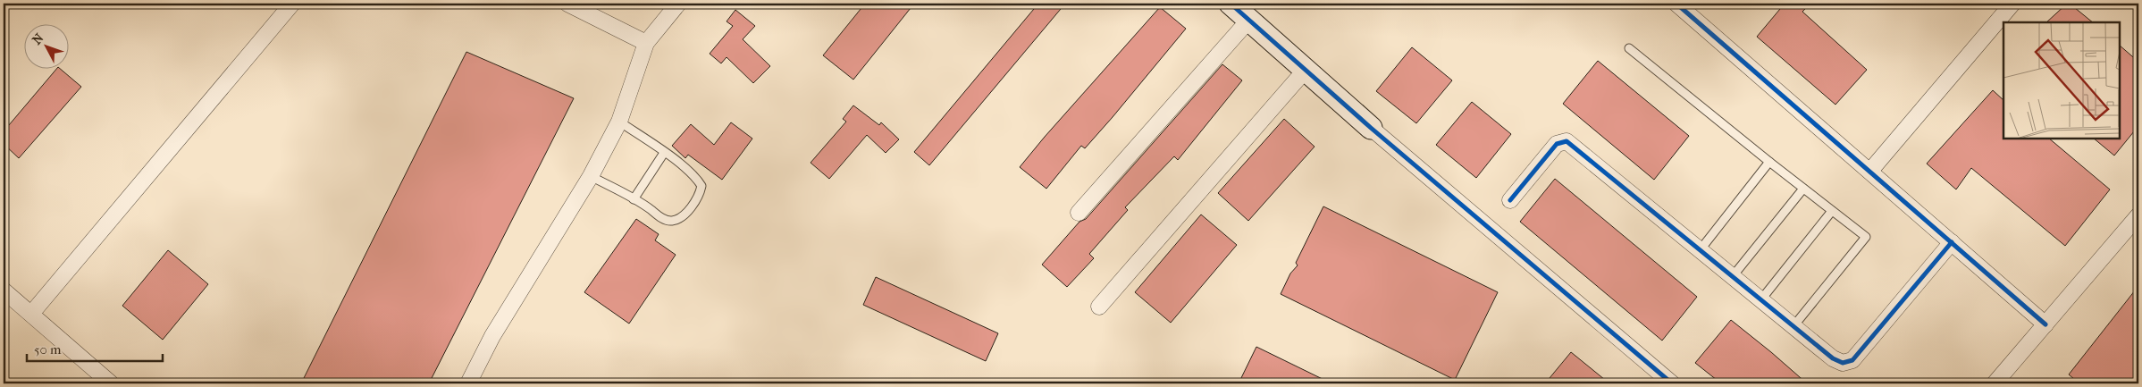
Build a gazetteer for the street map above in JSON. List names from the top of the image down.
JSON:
{
  "scale_bar": "50 m",
  "north": "top left"
}
